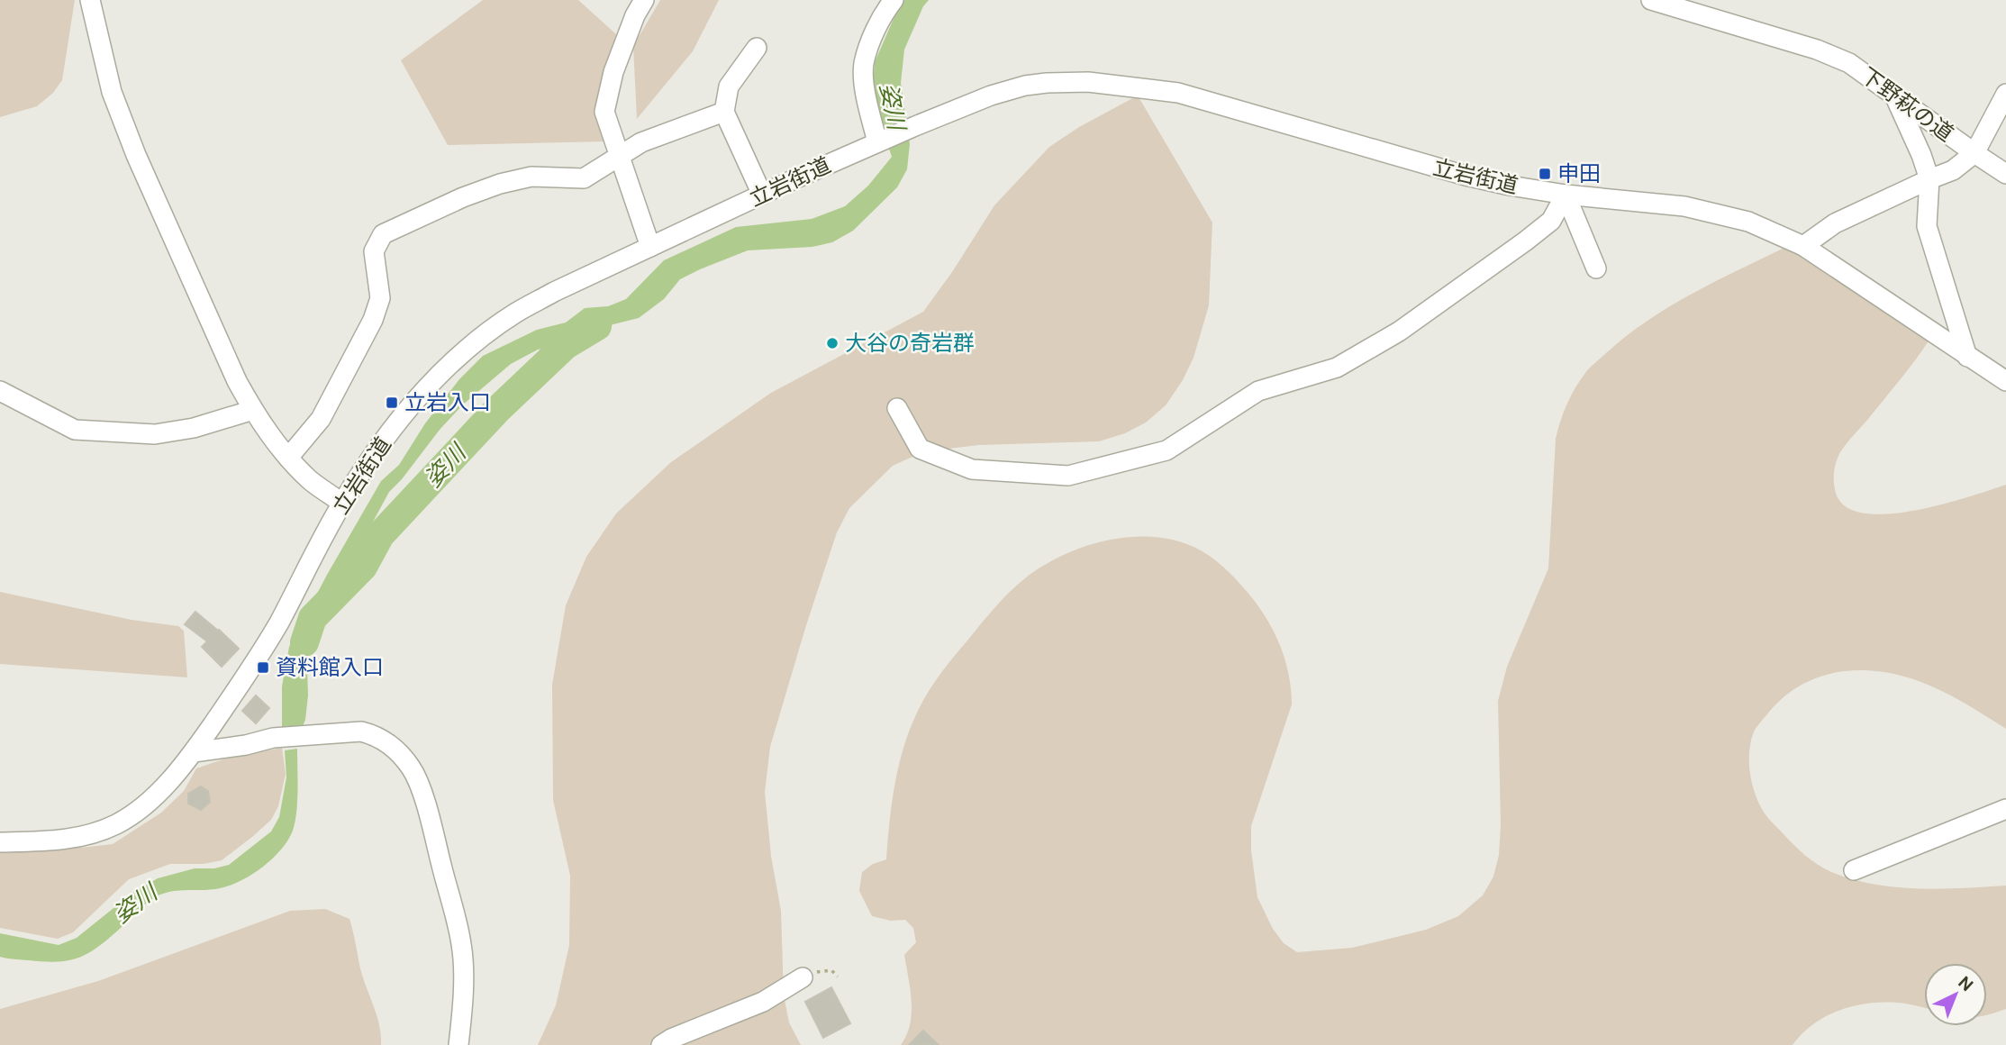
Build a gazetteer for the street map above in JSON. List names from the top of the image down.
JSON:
{
  "streets": {
    "street": ["下野萩の道", "立岩街道"]
  },
  "crossings": [
    ["下野萩の道", "立岩街道"]
  ],
  "water": ["姿川"],
  "places": {
    "transit": ["申田", "立岩入口", "資料館入口"],
    "other": ["大谷の奇岩群"]
  },
  "north": "top right"
}
